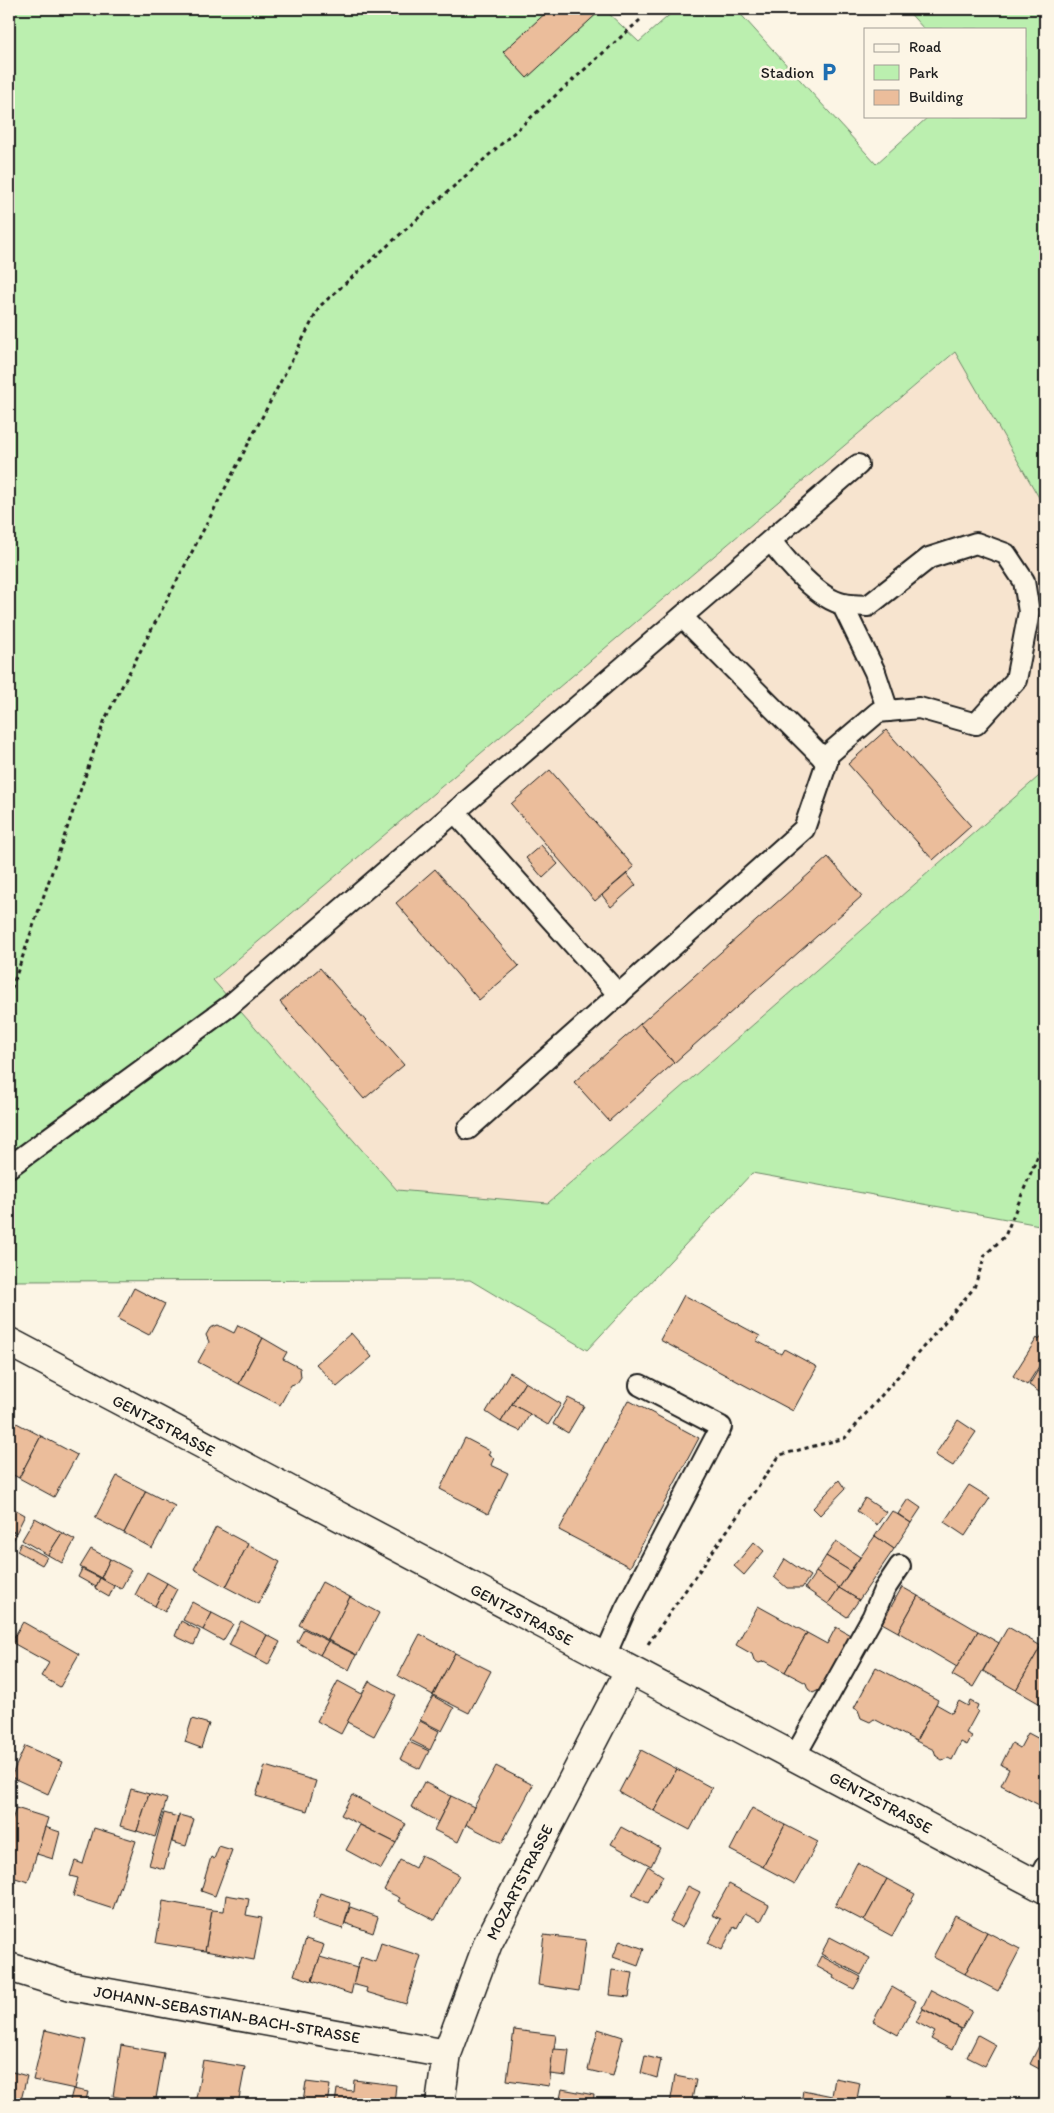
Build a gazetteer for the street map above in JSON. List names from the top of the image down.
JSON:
{
  "streets": {
    "street": ["GENTZSTRASSE", "MOZARTSTRASSE", "JOHANN-SEBASTIAN-BACH-STRASSE"]
  },
  "crossings": [
    ["GENTZSTRASSE", "MOZARTSTRASSE"],
    ["MOZARTSTRASSE", "JOHANN-SEBASTIAN-BACH-STRASSE"]
  ],
  "places": {
    "parking": ["Stadion"]
  },
  "legend": ["Road", "Park", "Building"]
}
